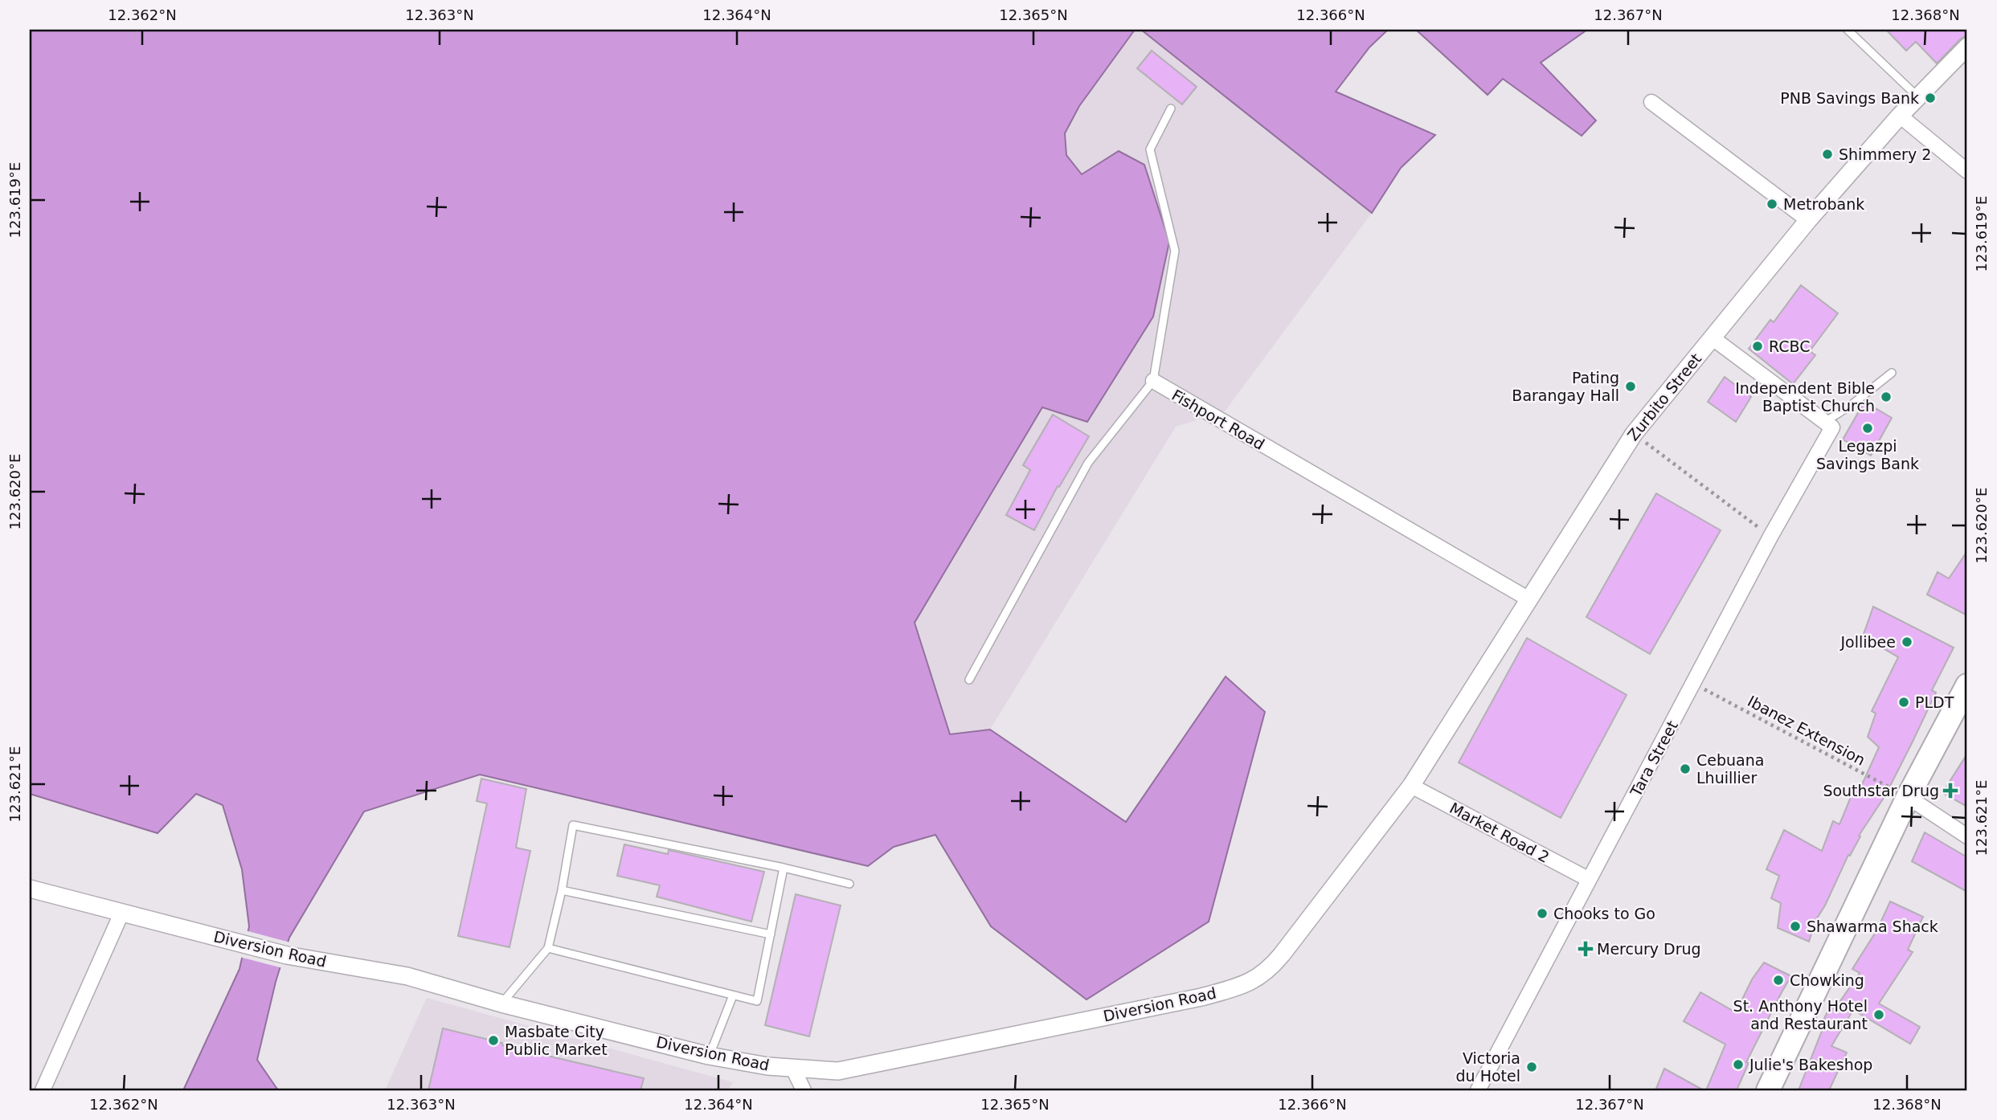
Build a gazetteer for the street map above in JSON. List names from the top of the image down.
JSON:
{
  "streets": {
    "street": [
      "Zurbito Street",
      "Fishport Road",
      "Tara Street",
      "Market Road 2",
      "Diversion Road"
    ],
    "path": ["Ibanez Extension"]
  },
  "crossings": [
    ["Zurbito Street", "Fishport Road"],
    ["Zurbito Street", "Market Road 2"],
    ["Zurbito Street", "Diversion Road"],
    ["Ibanez Extension", "Tara Street"],
    ["Tara Street", "Market Road 2"],
    ["Market Road 2", "Diversion Road"]
  ],
  "places": {
    "other": [
      "PNB Savings Bank",
      "Shimmery 2",
      "Metrobank",
      "RCBC",
      "Pating Barangay Hall",
      "Independent Bible Baptist Church",
      "Legazpi Savings Bank",
      "Jollibee",
      "PLDT",
      "Cebuana Lhuillier",
      "Chooks to Go",
      "Shawarma Shack",
      "Chowking",
      "St. Anthony Hotel and Restaurant",
      "Masbate City Public Market",
      "Julie's Bakeshop",
      "Victoria du Hotel"
    ],
    "health": ["Southstar Drug", "Mercury Drug"]
  },
  "coordinates": [
    "12.362°N",
    "12.363°N",
    "12.364°N",
    "12.365°N",
    "12.366°N",
    "12.367°N",
    "12.368°N",
    "123.619°E",
    "123.620°E",
    "123.621°E"
  ]
}
